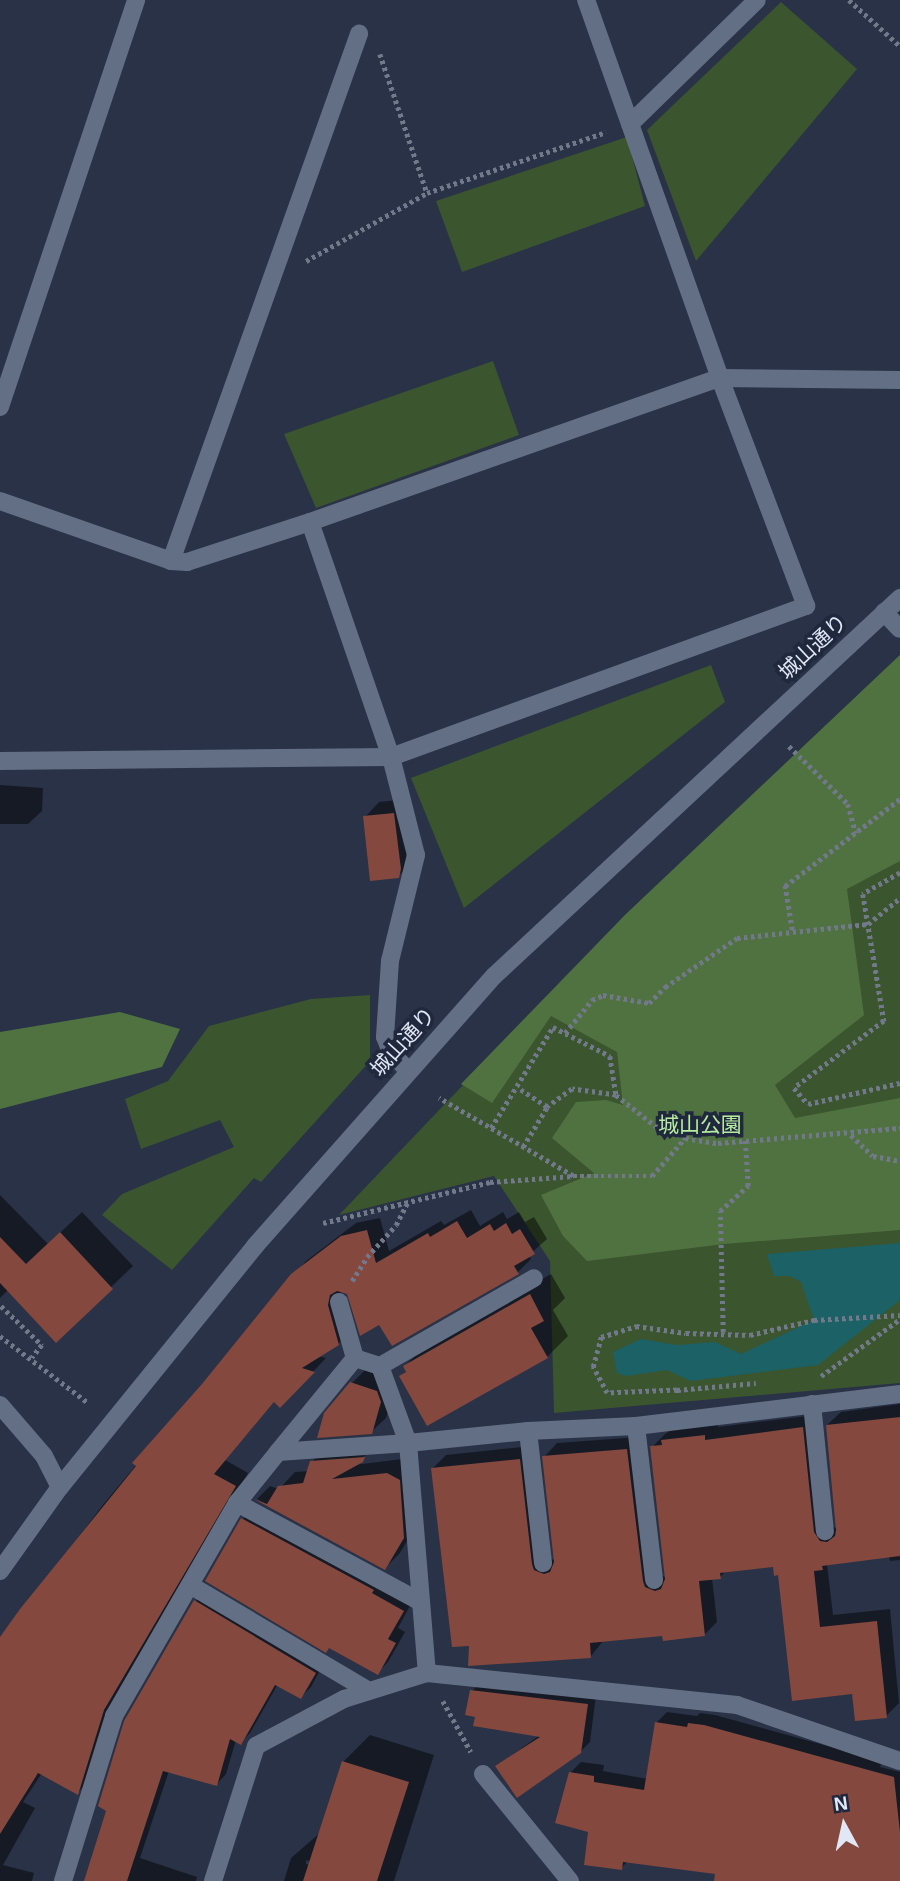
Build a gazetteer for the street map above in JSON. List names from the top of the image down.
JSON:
{
  "streets": {
    "street": ["城山通り"]
  },
  "parks": ["城山公園"],
  "north": "top"
}
